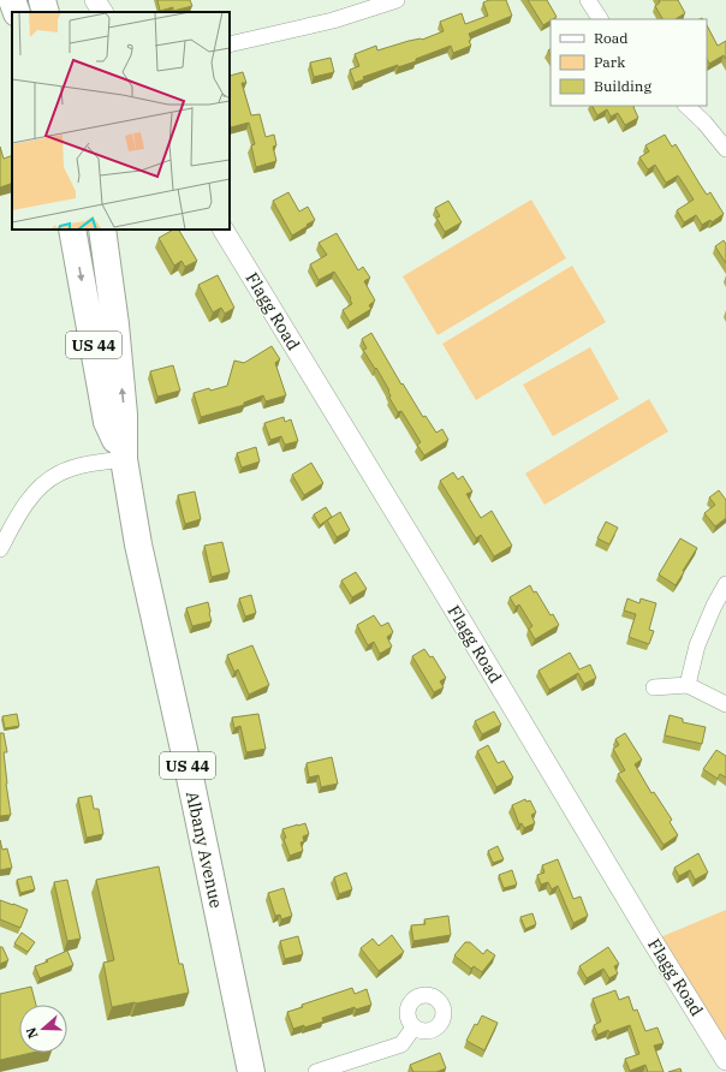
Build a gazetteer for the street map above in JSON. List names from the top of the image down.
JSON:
{
  "streets": {
    "highway": ["US 44", "Albany Avenue"],
    "street": ["Flagg Road"]
  },
  "legend": ["Road", "Park", "Building"],
  "north": "left"
}
